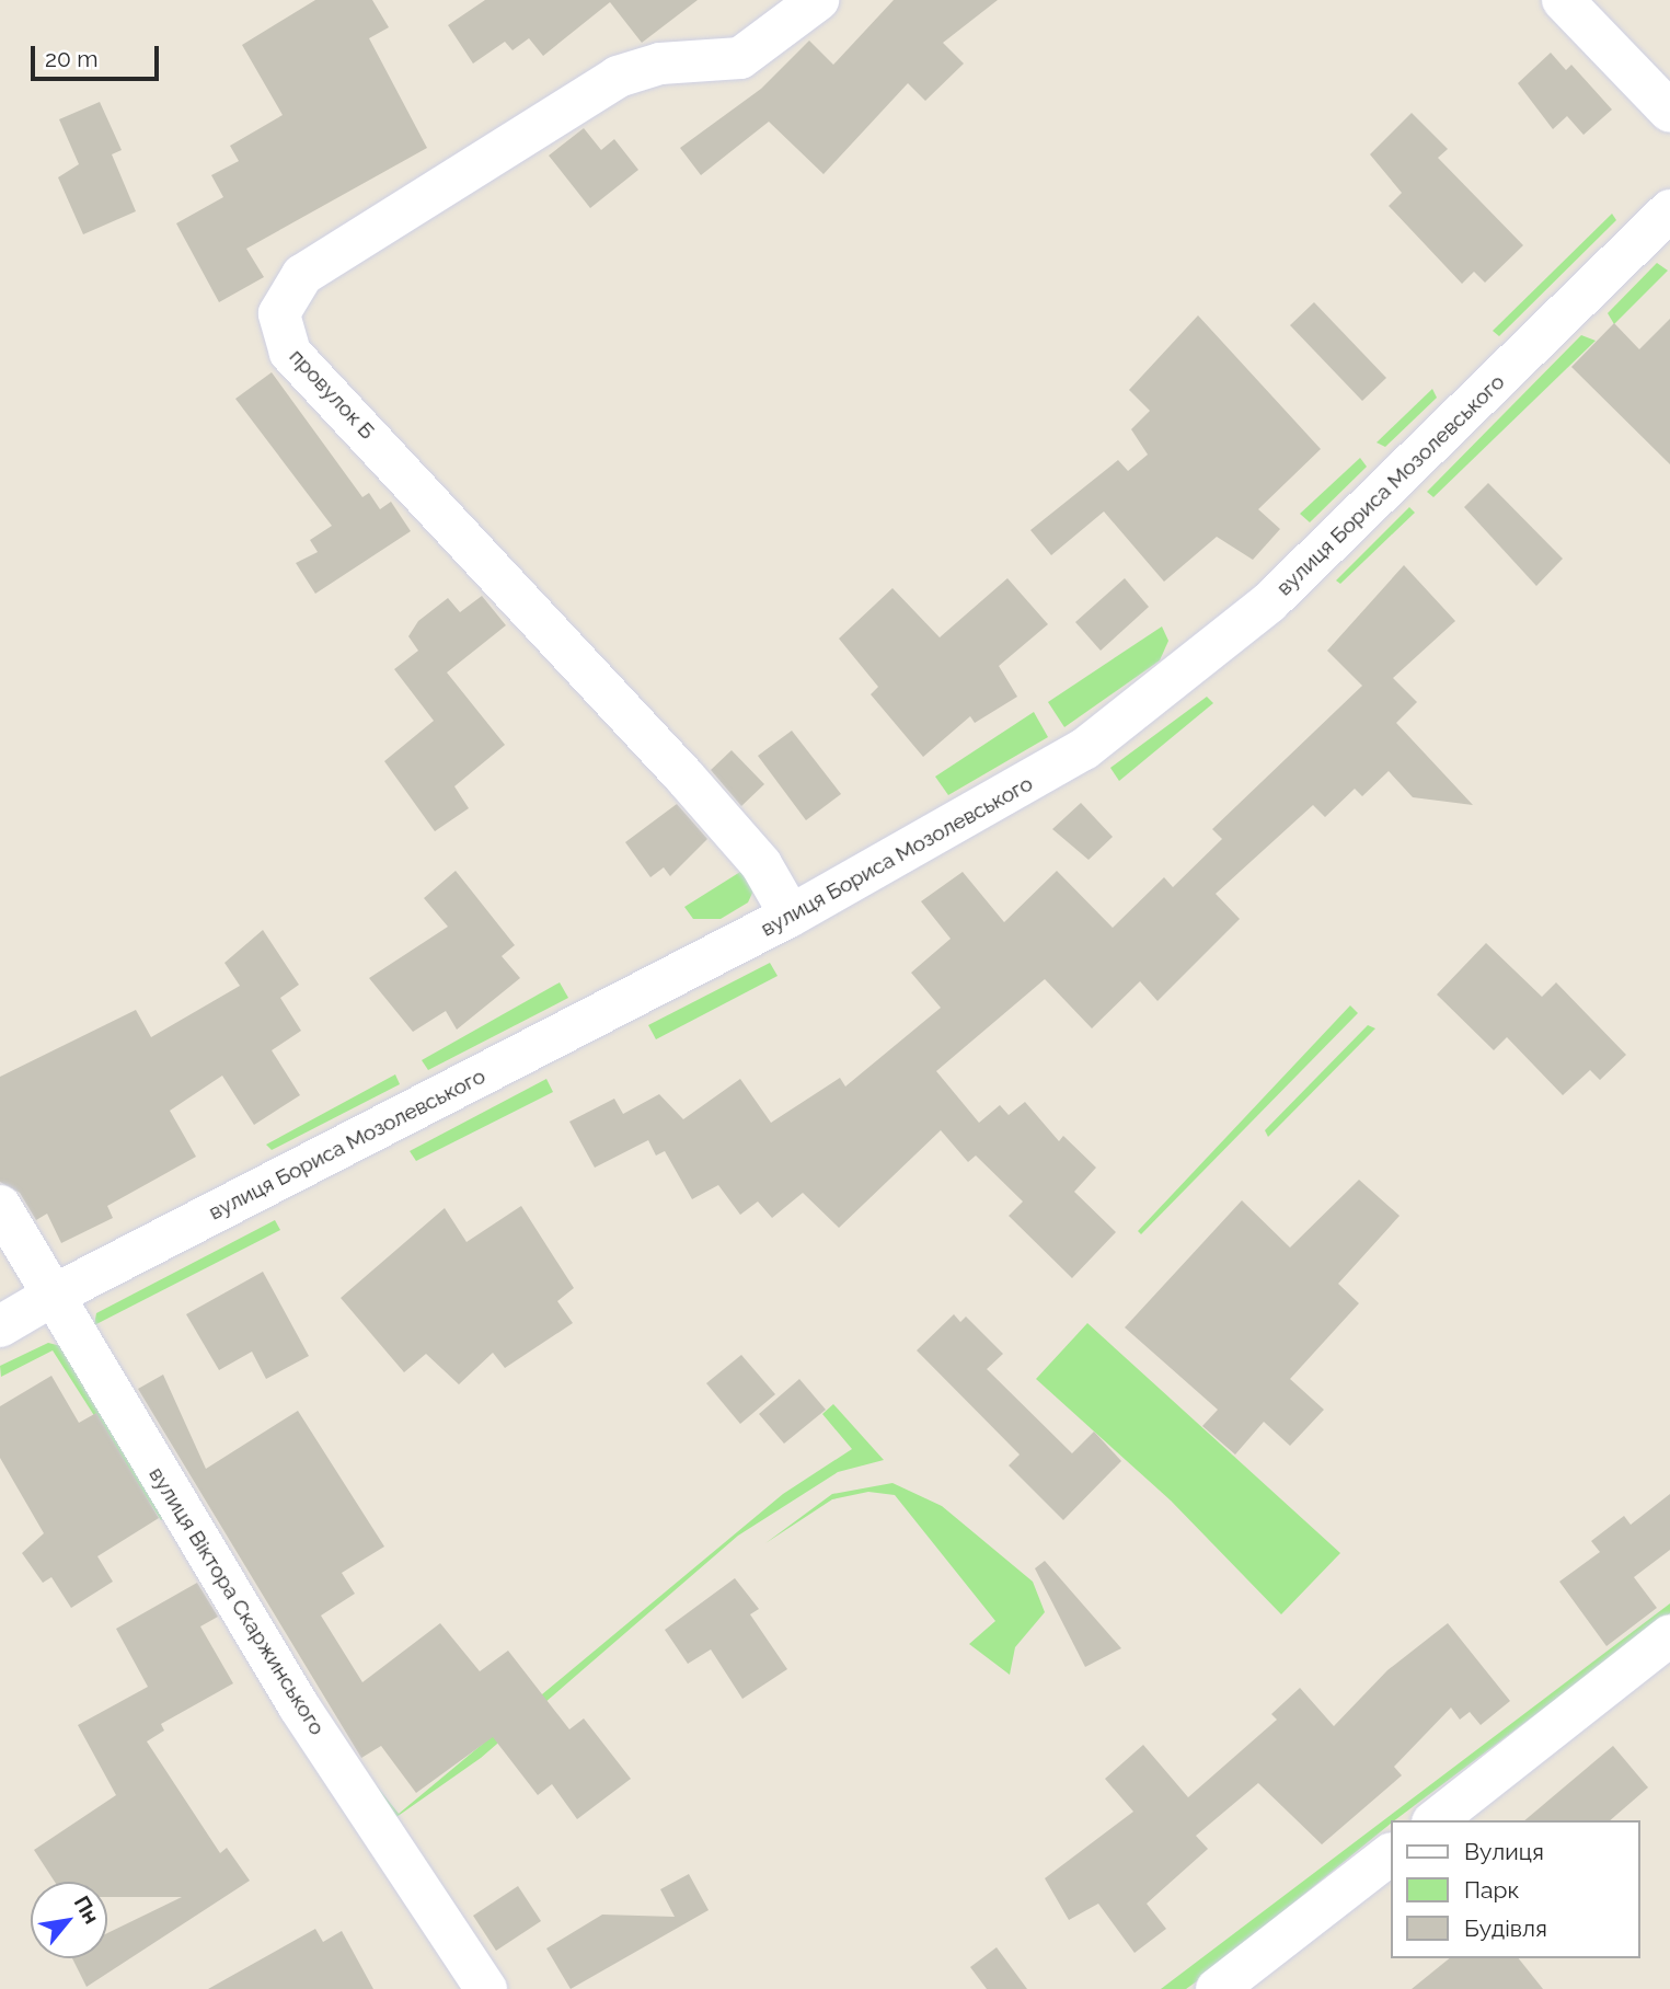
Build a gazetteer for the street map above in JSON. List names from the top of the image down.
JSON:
{
  "streets": {
    "street": ["провулок Б", "вулиця Бориса Мозолевського", "вулиця Віктора Скаржинського"]
  },
  "crossings": [
    ["провулок Б", "вулиця Бориса Мозолевського"],
    ["вулиця Бориса Мозолевського", "вулиця Віктора Скаржинського"]
  ],
  "legend": ["Вулиця", "Парк", "Будівля"],
  "scale_bar": "20 m",
  "north": "top right"
}
